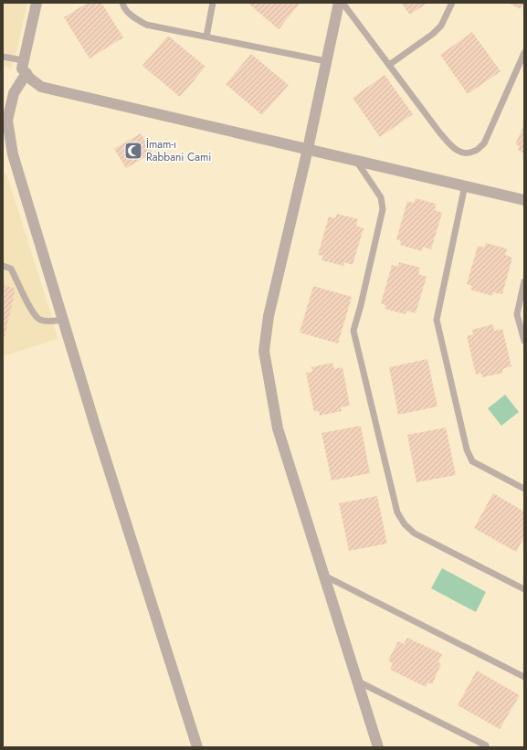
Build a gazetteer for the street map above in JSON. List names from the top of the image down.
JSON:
{
  "places": {
    "mosque": ["İmam-ı Rabbani Cami"]
  }
}
